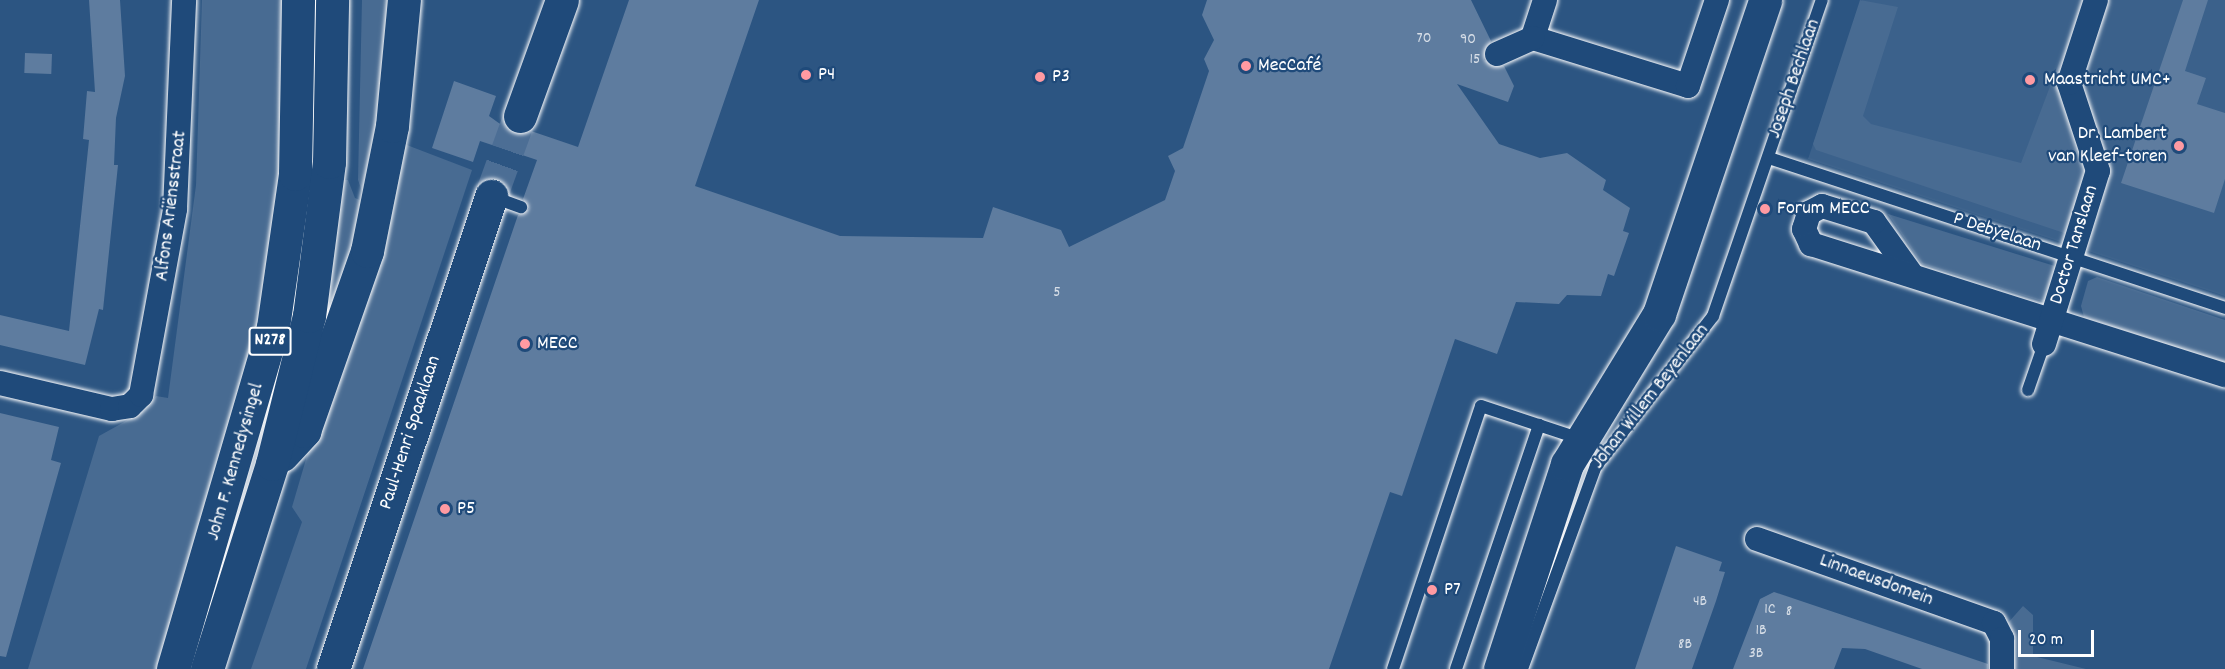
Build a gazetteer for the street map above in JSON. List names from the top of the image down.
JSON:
{
  "streets": {
    "main road": [
      "N278",
      "Johan Willem Beyenlaan",
      "Paul-Henri Spaaklaan",
      "John F. Kennedysingel"
    ],
    "street": ["Alfons Ariënsstraat", "Doctor Tanslaan", "Linnaeusdomein"],
    "lane": ["Joseph Bechlaan", "P Debyelaan"]
  },
  "crossings": [
    ["Joseph Bechlaan", "P Debyelaan"],
    ["Joseph Bechlaan", "Johan Willem Beyenlaan"],
    ["P Debyelaan", "Doctor Tanslaan"],
    ["P Debyelaan", "Johan Willem Beyenlaan"]
  ],
  "places": [
    "MecCafé",
    "P4",
    "P3",
    "Maastricht UMC+",
    "Dr. Lambert van Kleef-toren",
    "Forum MECC",
    "MECC",
    "P5",
    "P7"
  ],
  "house_numbers": [
    "70",
    "90",
    "15",
    "5",
    "4B",
    "1C",
    "8",
    "1B",
    "8B",
    "3B"
  ],
  "scale_bar": "20 m"
}
